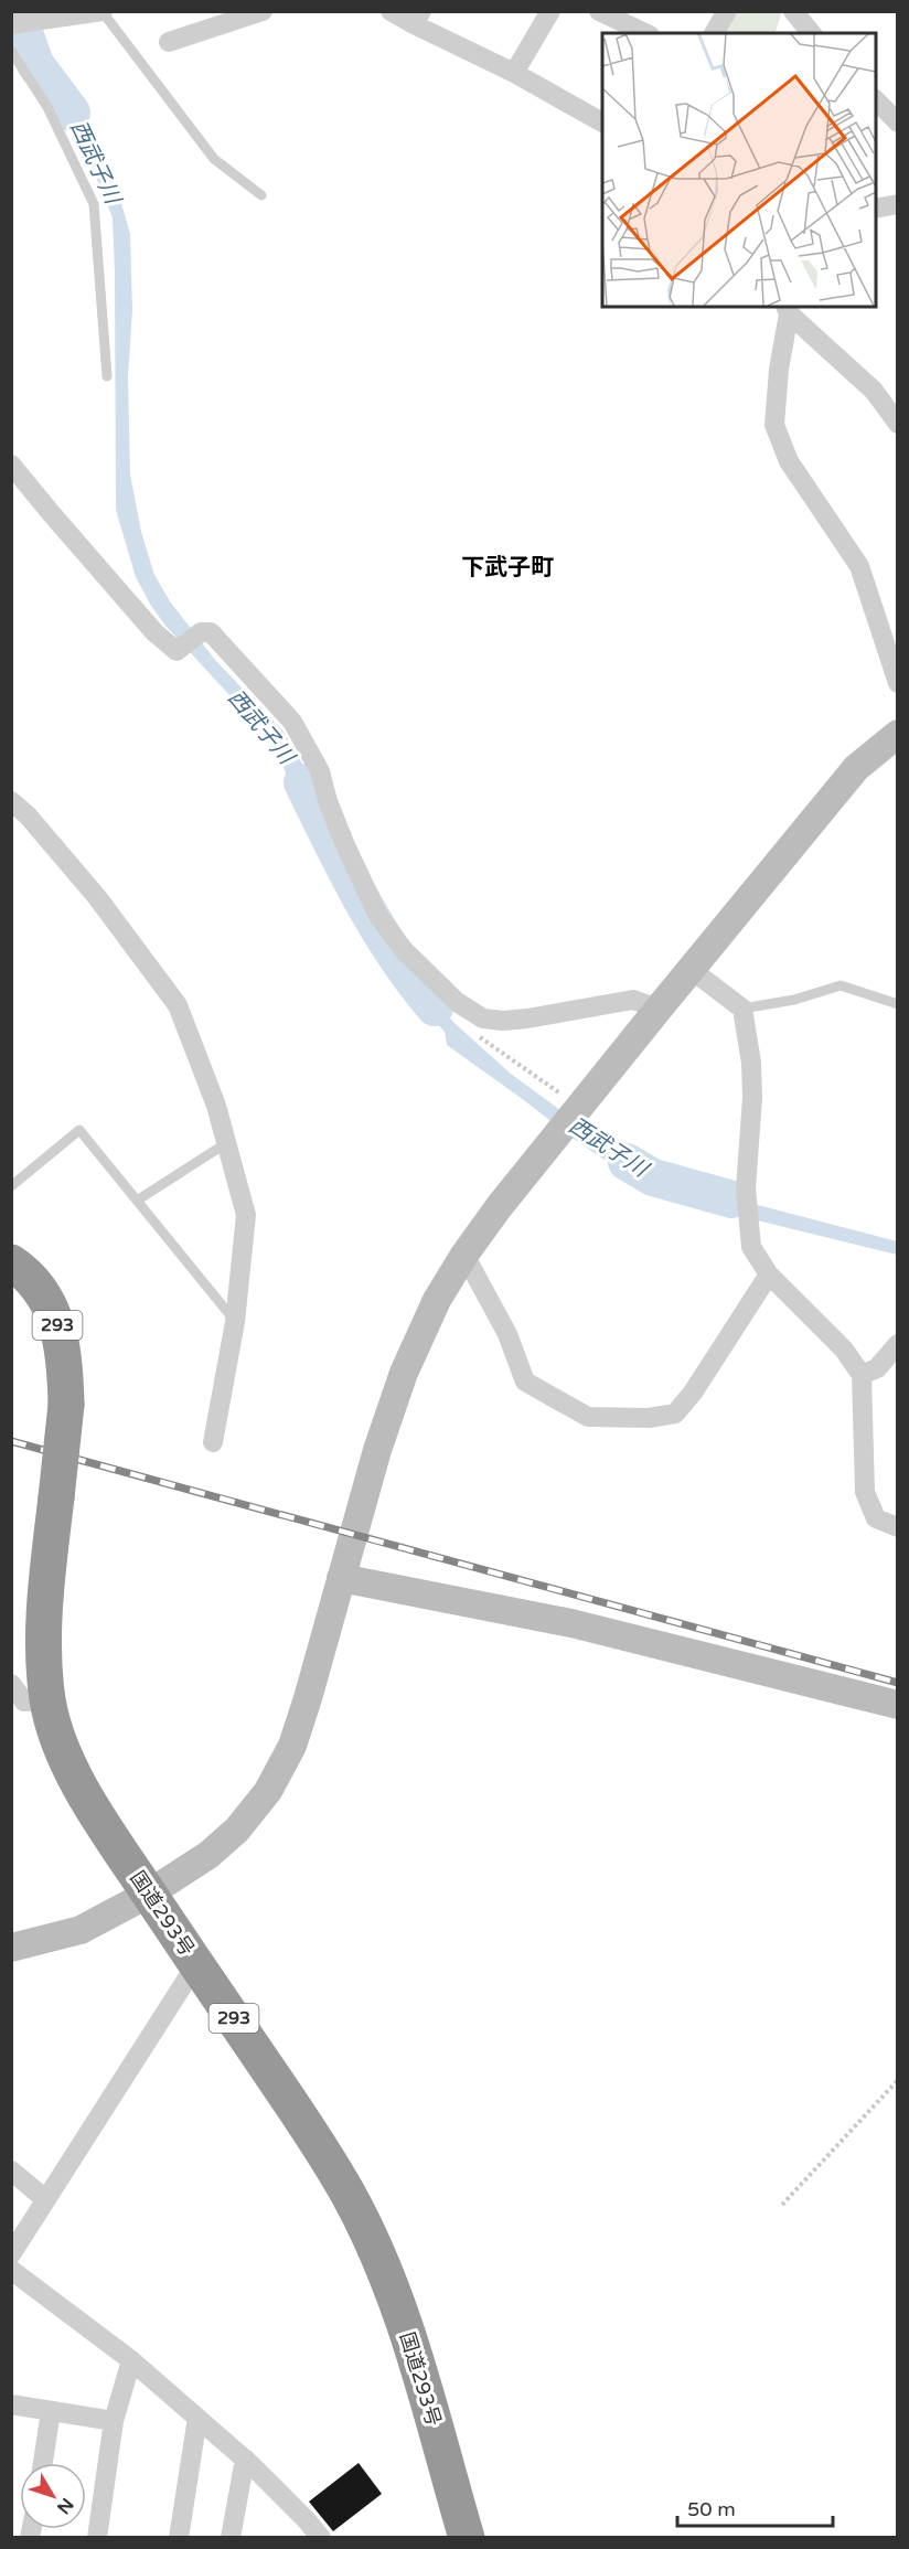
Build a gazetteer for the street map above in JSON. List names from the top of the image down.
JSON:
{
  "streets": {
    "highway": ["293", "国道293号"]
  },
  "districts": ["下武子町"],
  "water": ["西武子川"],
  "scale_bar": "50 m",
  "north": "bottom right"
}
